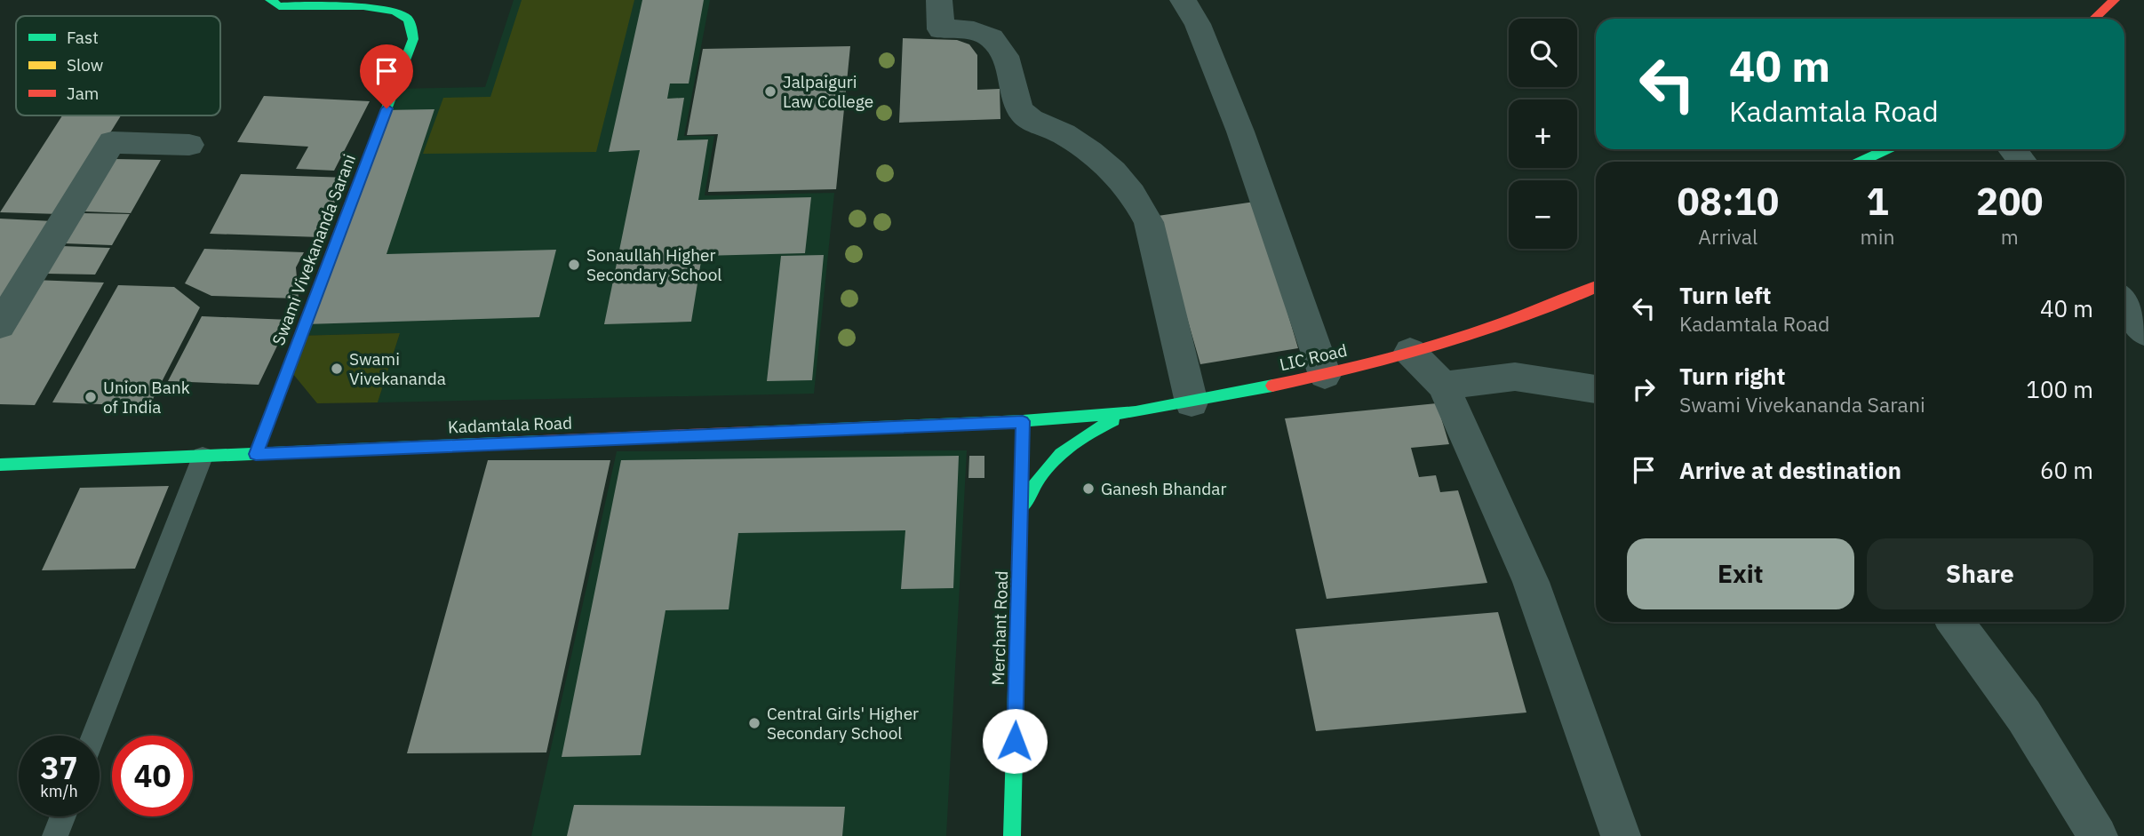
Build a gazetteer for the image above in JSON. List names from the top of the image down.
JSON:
{
  "streets": {
    "main road": [
      "Swami Vivekananda Sarani",
      "LIC Road",
      "Kadamtala Road",
      "Merchant Road"
    ]
  },
  "crossings": [
    ["Swami Vivekananda Sarani", "Kadamtala Road"],
    ["LIC Road", "Kadamtala Road"],
    ["LIC Road", "Merchant Road"],
    ["Kadamtala Road", "Merchant Road"]
  ],
  "places": [
    "Jalpaiguri Law College",
    "Sonaullah Higher Secondary School",
    "Swami Vivekananda",
    "Union Bank of India",
    "Ganesh Bhandar",
    "Central Girls' Higher Secondary School"
  ],
  "legend": ["Fast", "Slow", "Jam"],
  "page": {
    "map_buttons": ["+", "−"],
    "turn": ["40 m", "Kadamtala Road"],
    "eta": [
      "08:10",
      "Arrival",
      "1",
      "min",
      "200",
      "m"
    ],
    "list": [
      {
        "name": "Turn left",
        "note": "Kadamtala Road",
        "value": "40 m"
      },
      {
        "name": "Turn right",
        "note": "Swami Vivekananda Sarani",
        "value": "100 m"
      },
      {
        "name": "Arrive at destination",
        "value": "60 m"
      }
    ],
    "buttons": ["Exit", "Share"],
    "speed": "37 km/h",
    "limit": "40"
  }
}
